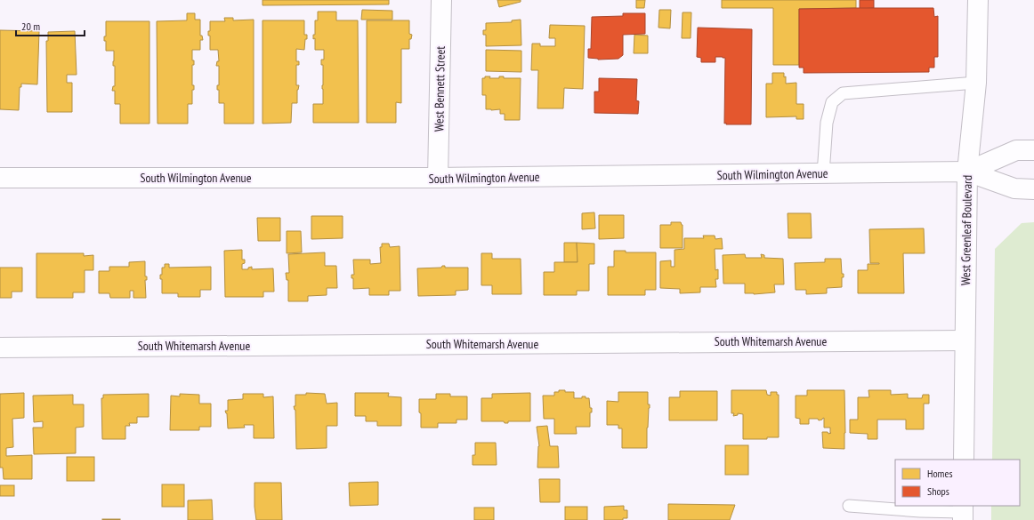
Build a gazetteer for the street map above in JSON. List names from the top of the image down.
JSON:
{
  "streets": {
    "street": [
      "West Bennett Street",
      "South Wilmington Avenue",
      "West Greenleaf Boulevard",
      "South Whitemarsh Avenue"
    ]
  },
  "crossings": [
    ["West Bennett Street", "South Wilmington Avenue"],
    ["South Wilmington Avenue", "West Greenleaf Boulevard"],
    ["West Greenleaf Boulevard", "South Whitemarsh Avenue"]
  ],
  "legend": ["Homes", "Shops"],
  "scale_bar": "20 m"
}
